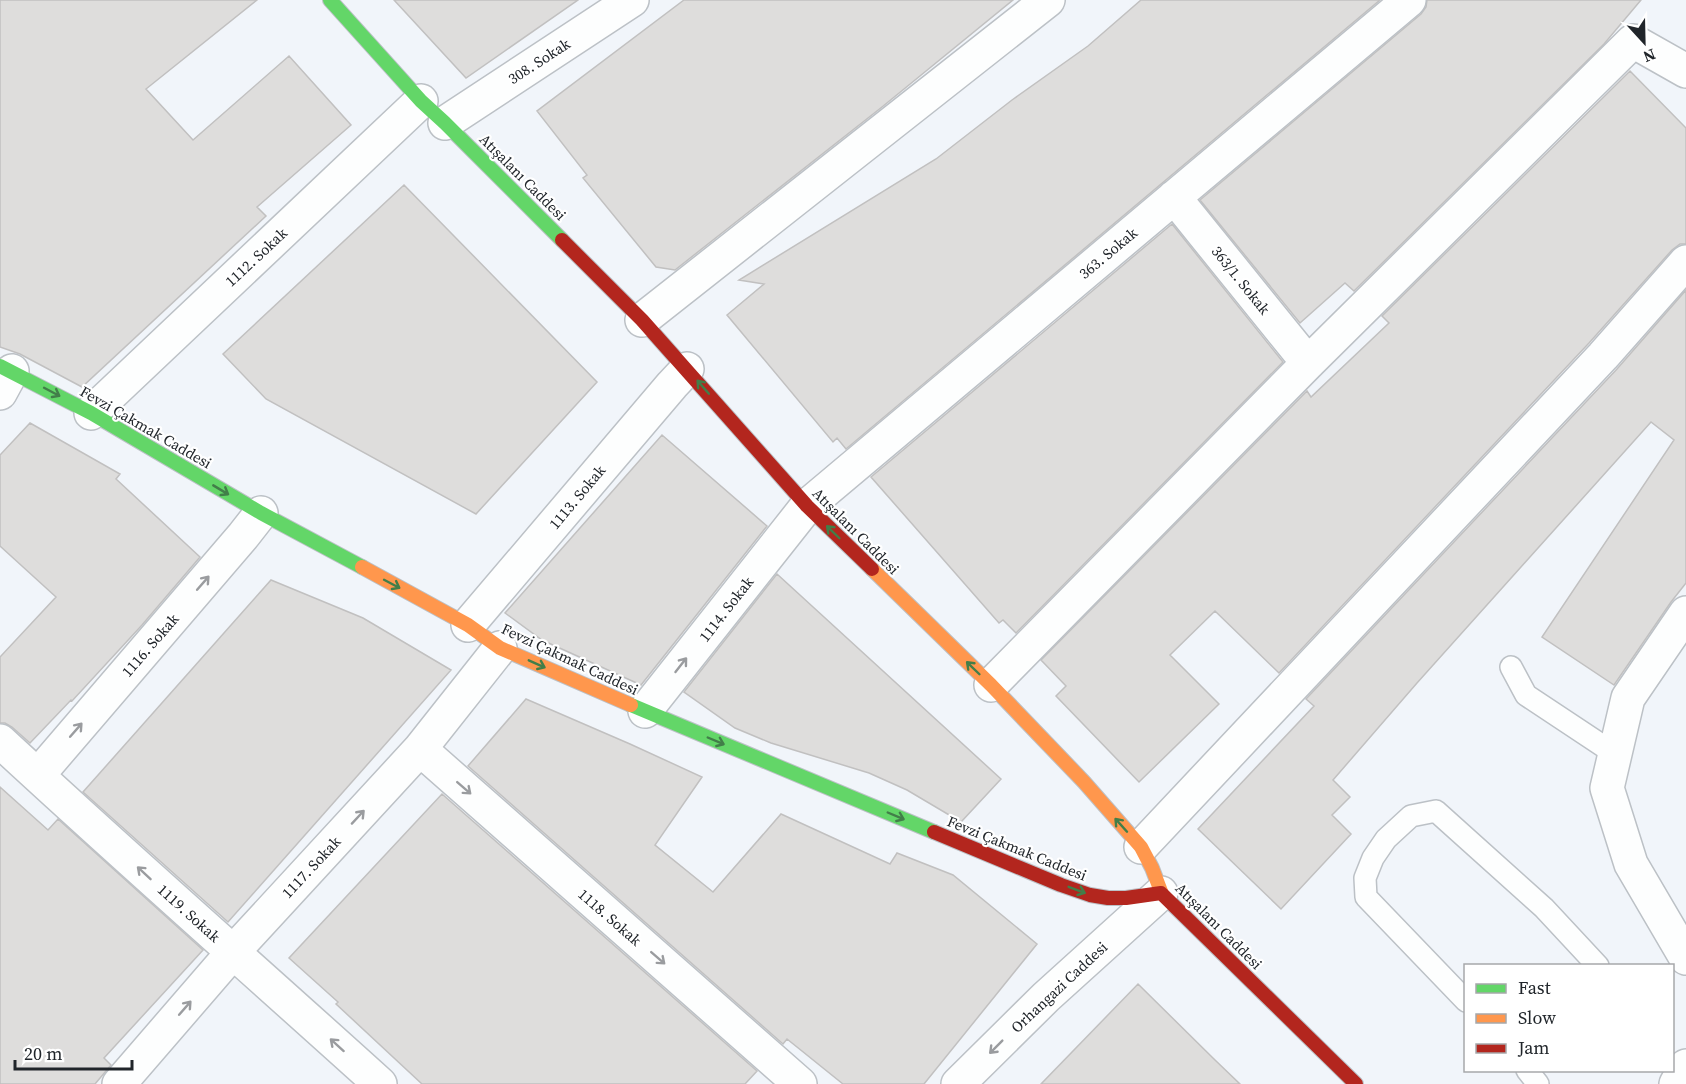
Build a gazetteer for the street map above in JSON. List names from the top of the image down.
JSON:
{
  "streets": {
    "main road": ["Atışalanı Caddesi", "Fevzi Çakmak Caddesi"],
    "street": [
      "308. Sokak",
      "363. Sokak",
      "1112. Sokak",
      "363/1. Sokak",
      "1113. Sokak",
      "1114. Sokak",
      "1116. Sokak",
      "1117. Sokak",
      "1119. Sokak",
      "1118. Sokak",
      "Orhangazi Caddesi"
    ]
  },
  "crossings": [
    ["308. Sokak", "Atışalanı Caddesi"],
    ["Atışalanı Caddesi", "363. Sokak"],
    ["Atışalanı Caddesi", "1112. Sokak"],
    ["Atışalanı Caddesi", "Fevzi Çakmak Caddesi"],
    ["Atışalanı Caddesi", "1113. Sokak"],
    ["Atışalanı Caddesi", "1114. Sokak"],
    ["Atışalanı Caddesi", "Orhangazi Caddesi"],
    ["363. Sokak", "363/1. Sokak"],
    ["363. Sokak", "1114. Sokak"],
    ["1112. Sokak", "Fevzi Çakmak Caddesi"],
    ["Fevzi Çakmak Caddesi", "1113. Sokak"],
    ["Fevzi Çakmak Caddesi", "1114. Sokak"],
    ["Fevzi Çakmak Caddesi", "1116. Sokak"],
    ["Fevzi Çakmak Caddesi", "1117. Sokak"],
    ["Fevzi Çakmak Caddesi", "Orhangazi Caddesi"],
    ["1116. Sokak", "1119. Sokak"],
    ["1117. Sokak", "1119. Sokak"],
    ["1117. Sokak", "1118. Sokak"]
  ],
  "one_way": [
    "Atışalanı Caddesi",
    "Fevzi Çakmak Caddesi",
    "1114. Sokak",
    "1116. Sokak",
    "1117. Sokak",
    "1119. Sokak",
    "1118. Sokak",
    "Orhangazi Caddesi"
  ],
  "legend": ["Fast", "Slow", "Jam"],
  "scale_bar": "20 m",
  "north": "bottom"
}
